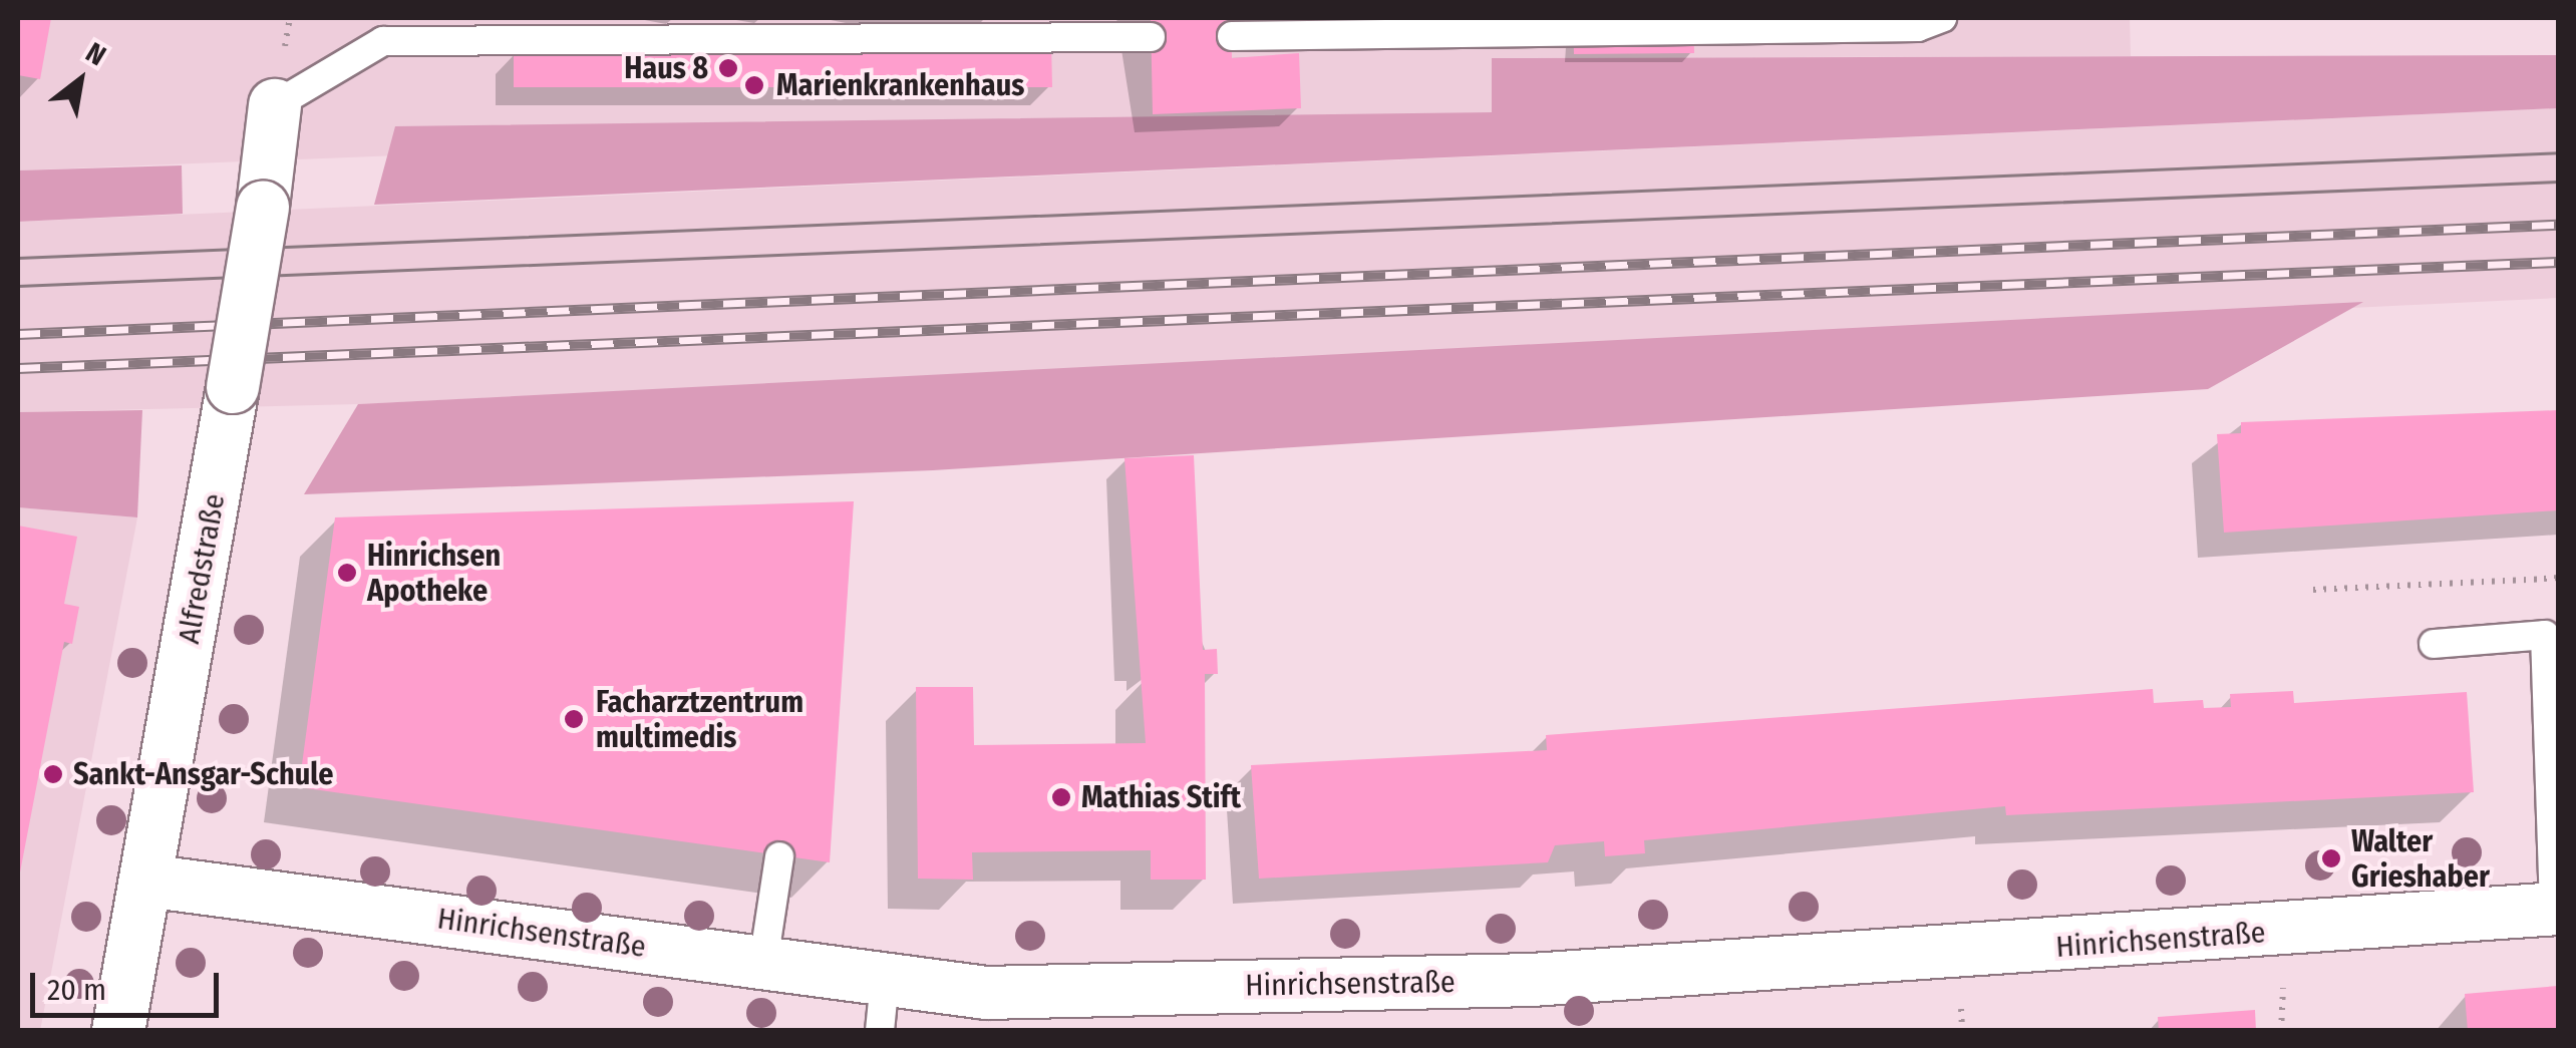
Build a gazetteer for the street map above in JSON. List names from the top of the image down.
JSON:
{
  "streets": {
    "street": ["Alfredstraße", "Hinrichsenstraße"]
  },
  "crossings": [
    ["Alfredstraße", "Hinrichsenstraße"]
  ],
  "places": [
    "Haus 8",
    "Marienkrankenhaus",
    "Hinrichsen Apotheke",
    "Facharztzentrum multimedis",
    "Sankt-Ansgar-Schule",
    "Mathias Stift",
    "Walter Grieshaber"
  ],
  "scale_bar": "20 m",
  "north": "top right"
}
